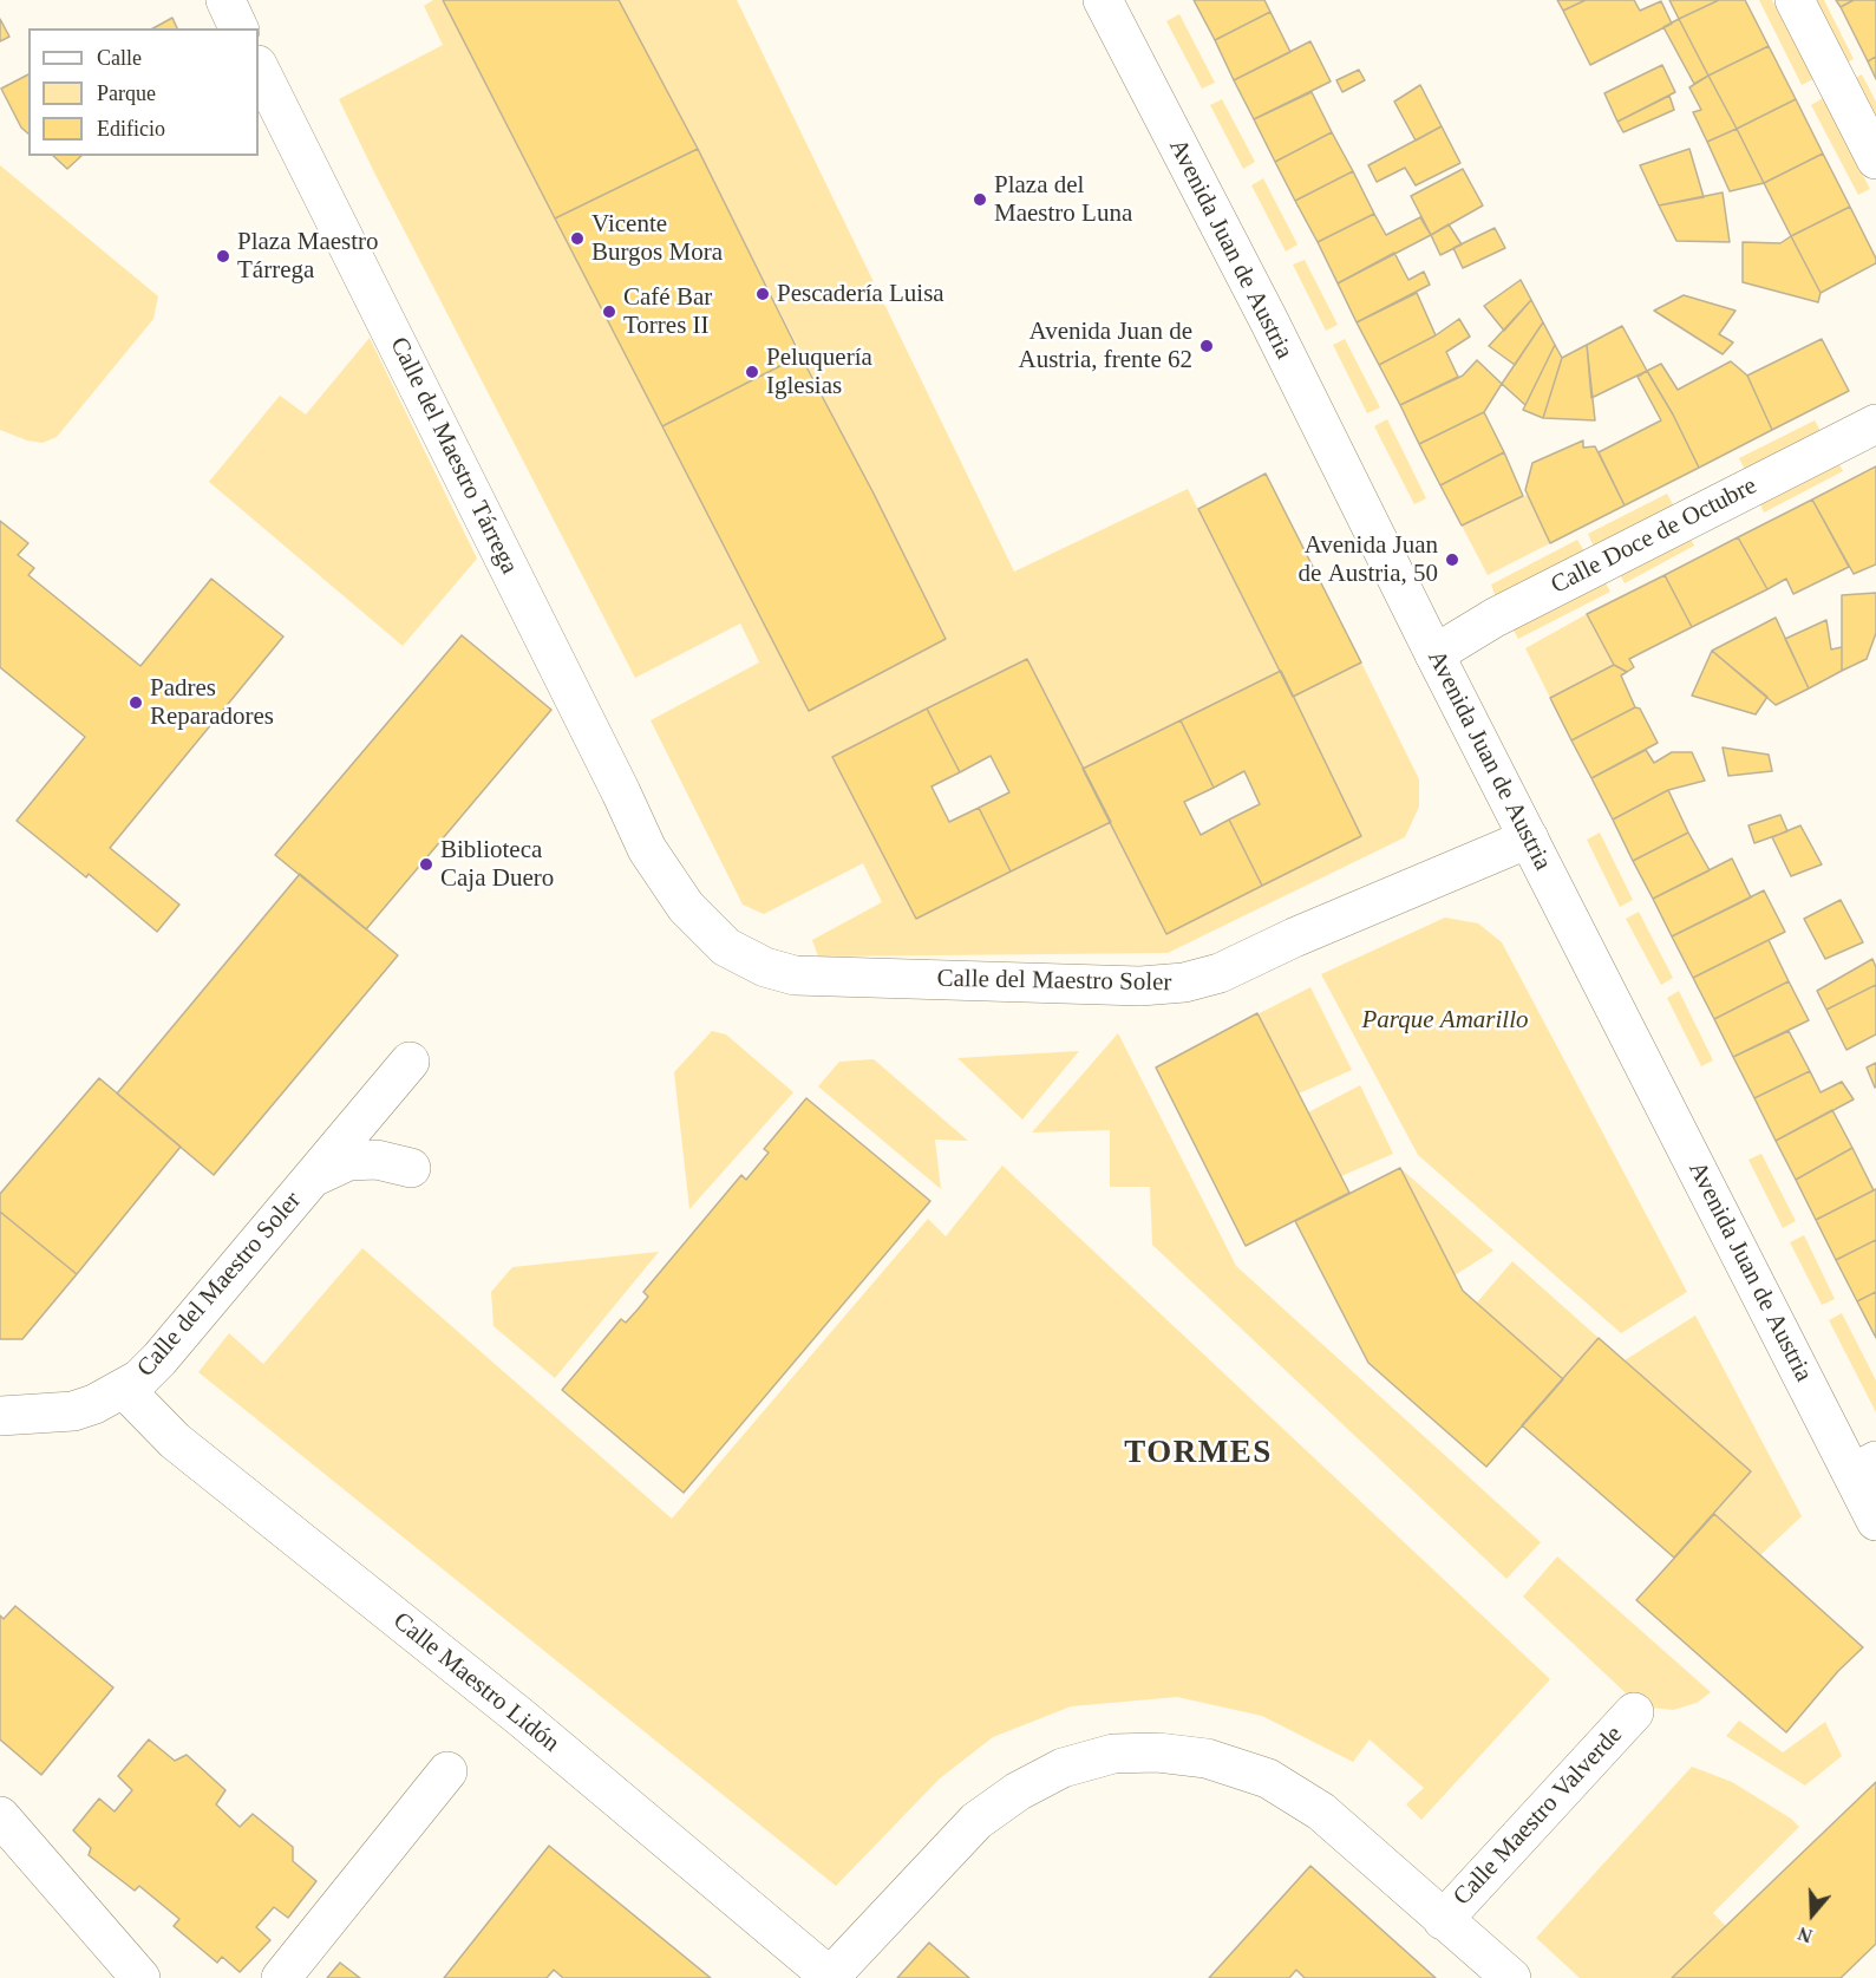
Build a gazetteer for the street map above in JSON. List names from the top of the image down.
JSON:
{
  "streets": {
    "street": [
      "Avenida Juan de Austria",
      "Calle del Maestro Tárrega",
      "Calle Doce de Octubre",
      "Calle del Maestro Soler",
      "Calle Maestro Lidón",
      "Calle Maestro Valverde"
    ]
  },
  "crossings": [
    ["Avenida Juan de Austria", "Calle Doce de Octubre"],
    ["Avenida Juan de Austria", "Calle del Maestro Soler"],
    ["Calle del Maestro Tárrega", "Calle del Maestro Soler"],
    ["Calle del Maestro Soler", "Calle Maestro Lidón"]
  ],
  "districts": ["TORMES"],
  "parks": ["Parque Amarillo"],
  "places": [
    "Plaza del Maestro Luna",
    "Vicente Burgos Mora",
    "Plaza Maestro Tárrega",
    "Pescadería Luisa",
    "Café Bar Torres II",
    "Avenida Juan de Austria, frente 62",
    "Peluquería Iglesias",
    "Avenida Juan de Austria, 50",
    "Padres Reparadores",
    "Biblioteca Caja Duero"
  ],
  "legend": ["Calle", "Parque", "Edificio"],
  "north": "bottom"
}
